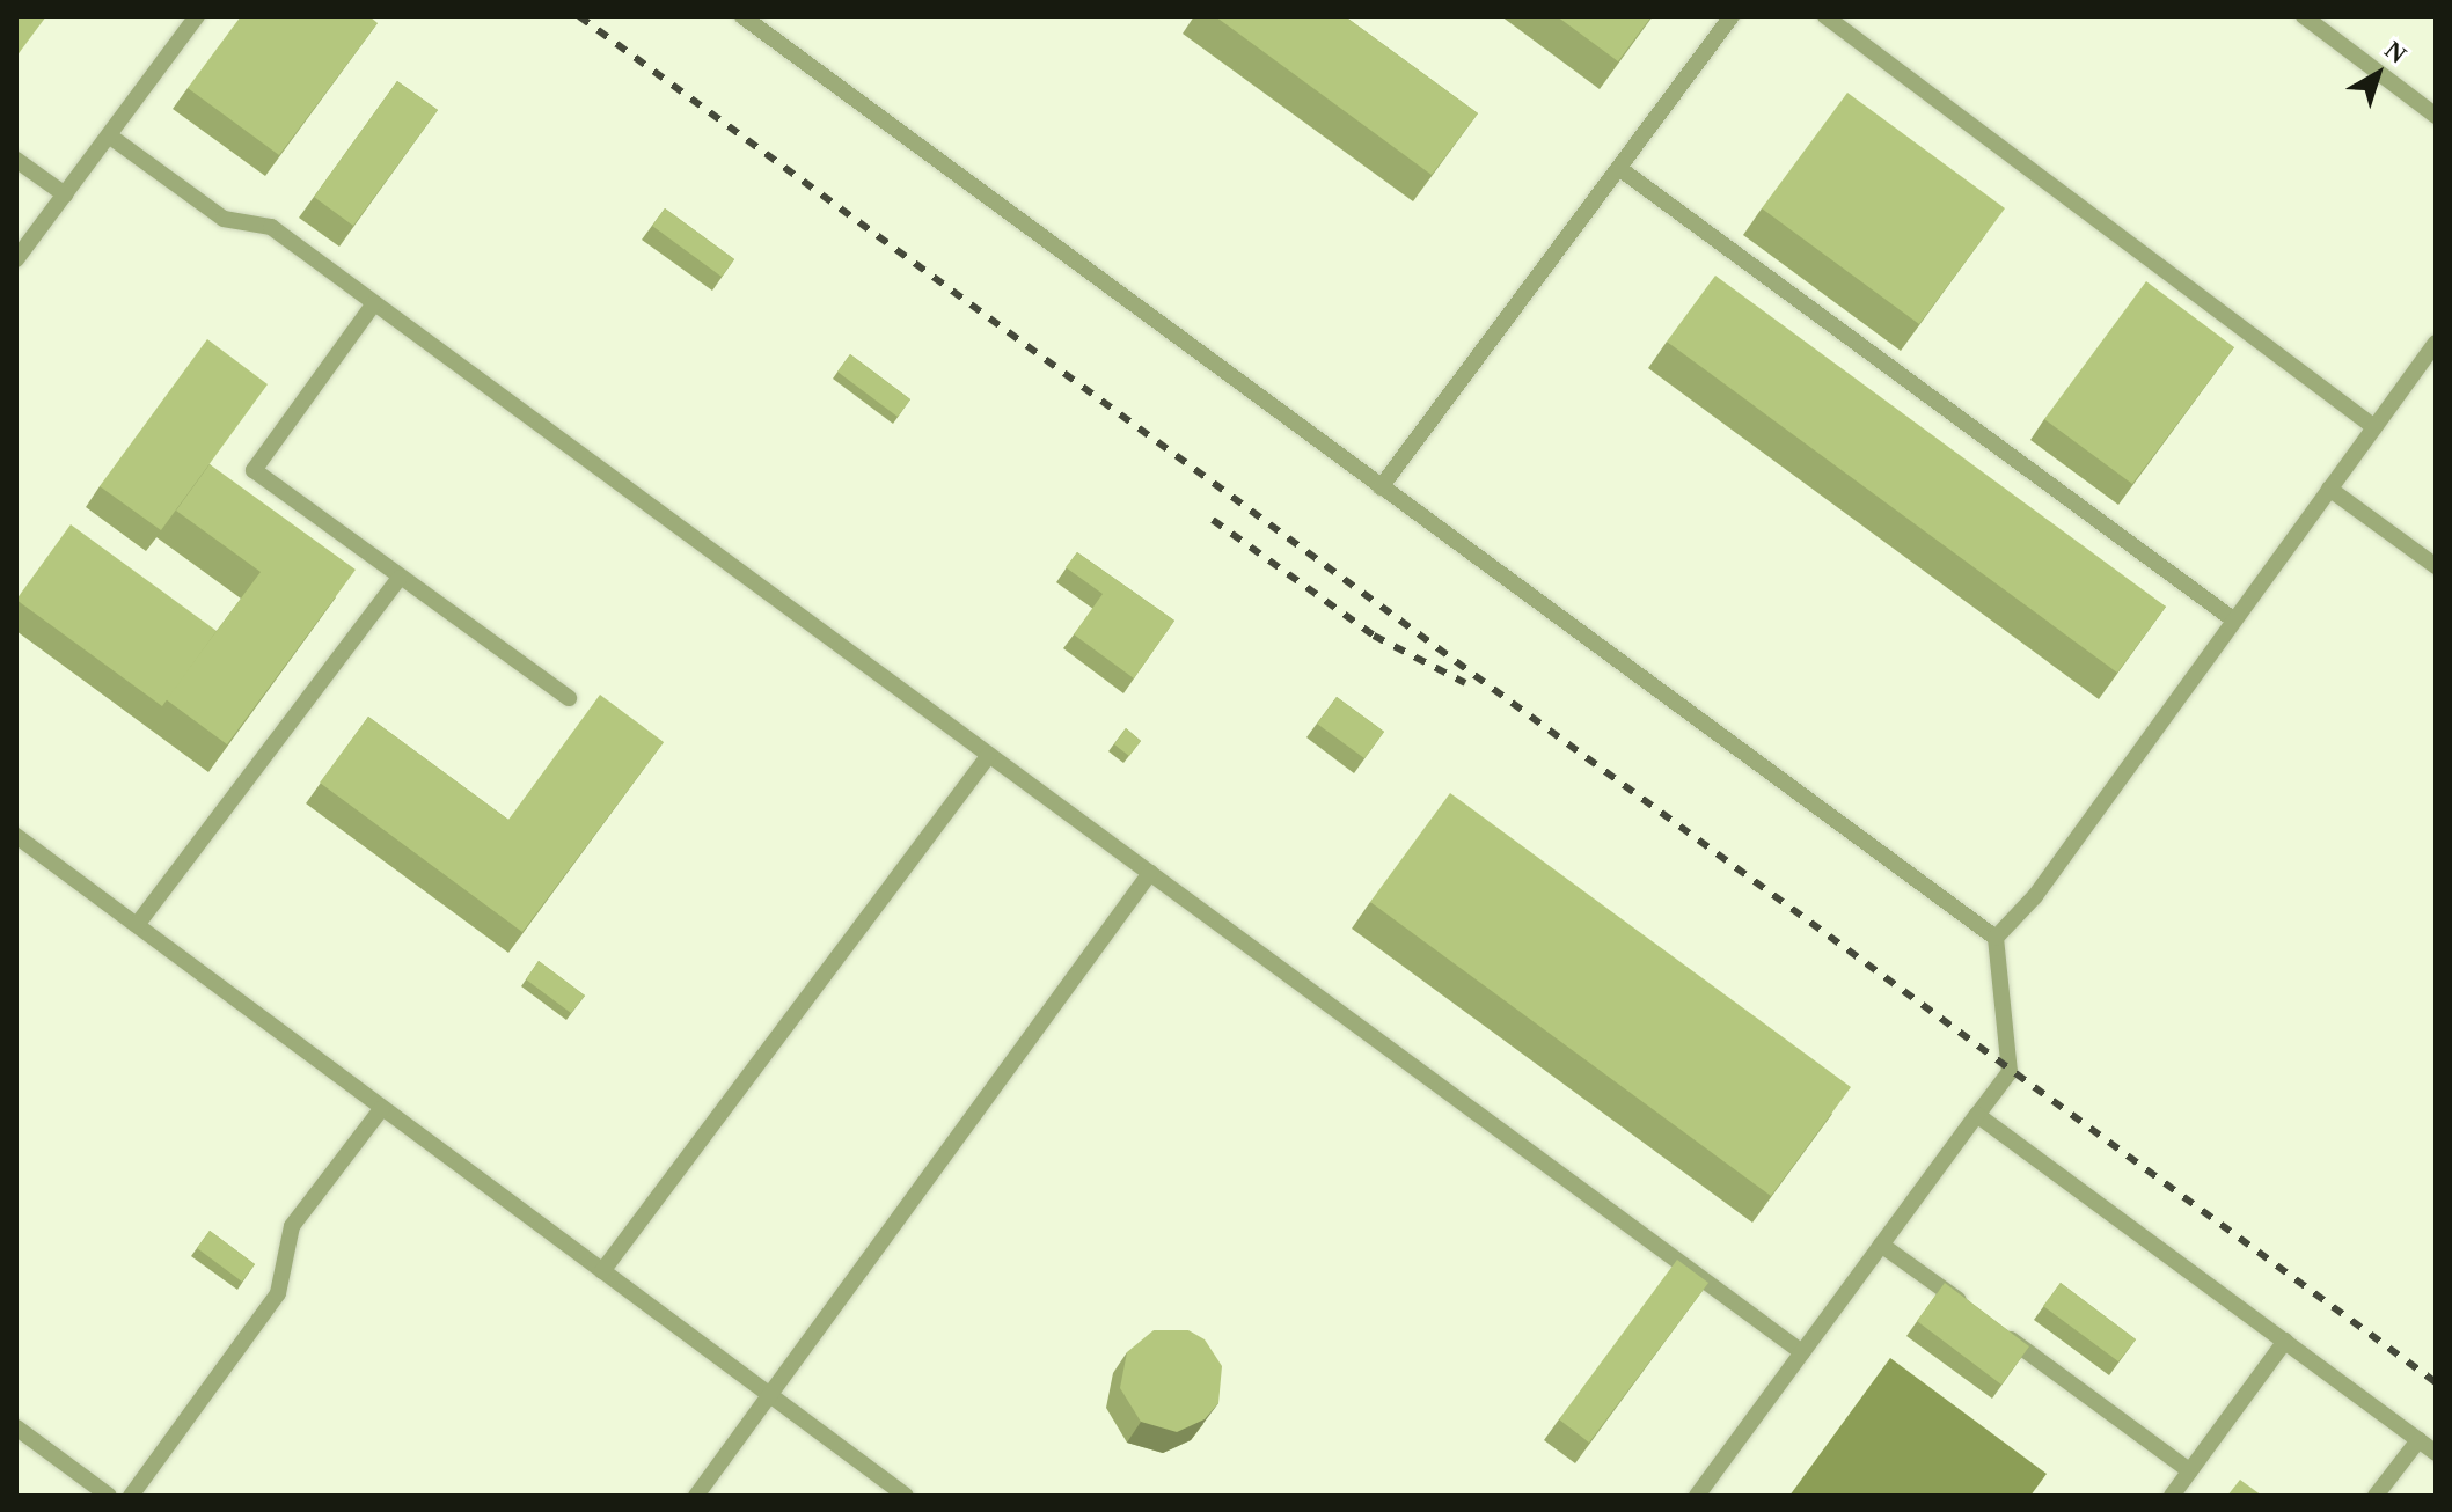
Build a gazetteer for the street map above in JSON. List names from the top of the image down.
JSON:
{
  "north": "top right"
}
